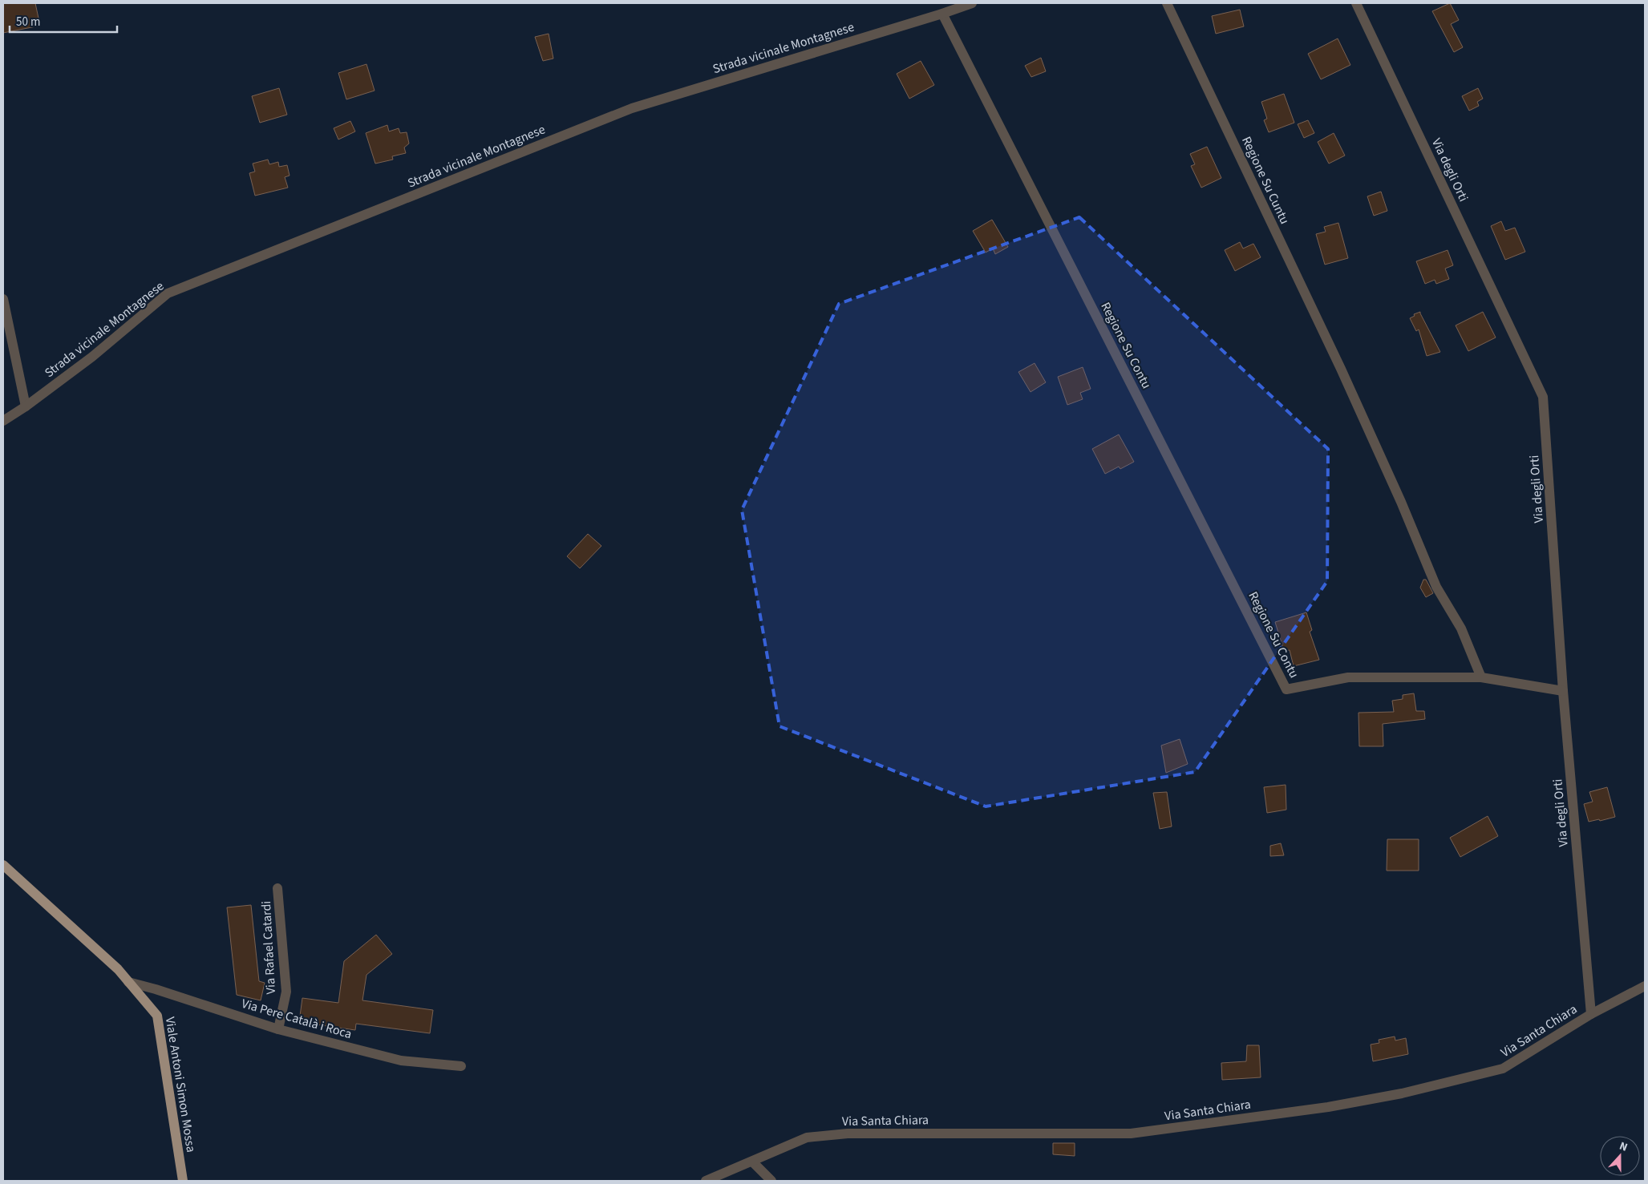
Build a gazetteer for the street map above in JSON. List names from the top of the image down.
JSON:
{
  "streets": {
    "main road": ["Viale Antoni Simon Mossa"],
    "street": [
      "Strada vicinale Montagnese",
      "Via degli Orti",
      "Regione Su Cuntu",
      "Regione Su Contu",
      "Via Rafael Catardi",
      "Via Pere Català i Roca",
      "Via Santa Chiara"
    ]
  },
  "crossings": [
    ["Strada vicinale Montagnese", "Regione Su Contu"],
    ["Via degli Orti", "Via Santa Chiara"],
    ["Regione Su Cuntu", "Regione Su Contu"],
    ["Via Rafael Catardi", "Via Pere Català i Roca"],
    ["Via Pere Català i Roca", "Viale Antoni Simon Mossa"]
  ],
  "scale_bar": "50 m",
  "north": "top"
}
